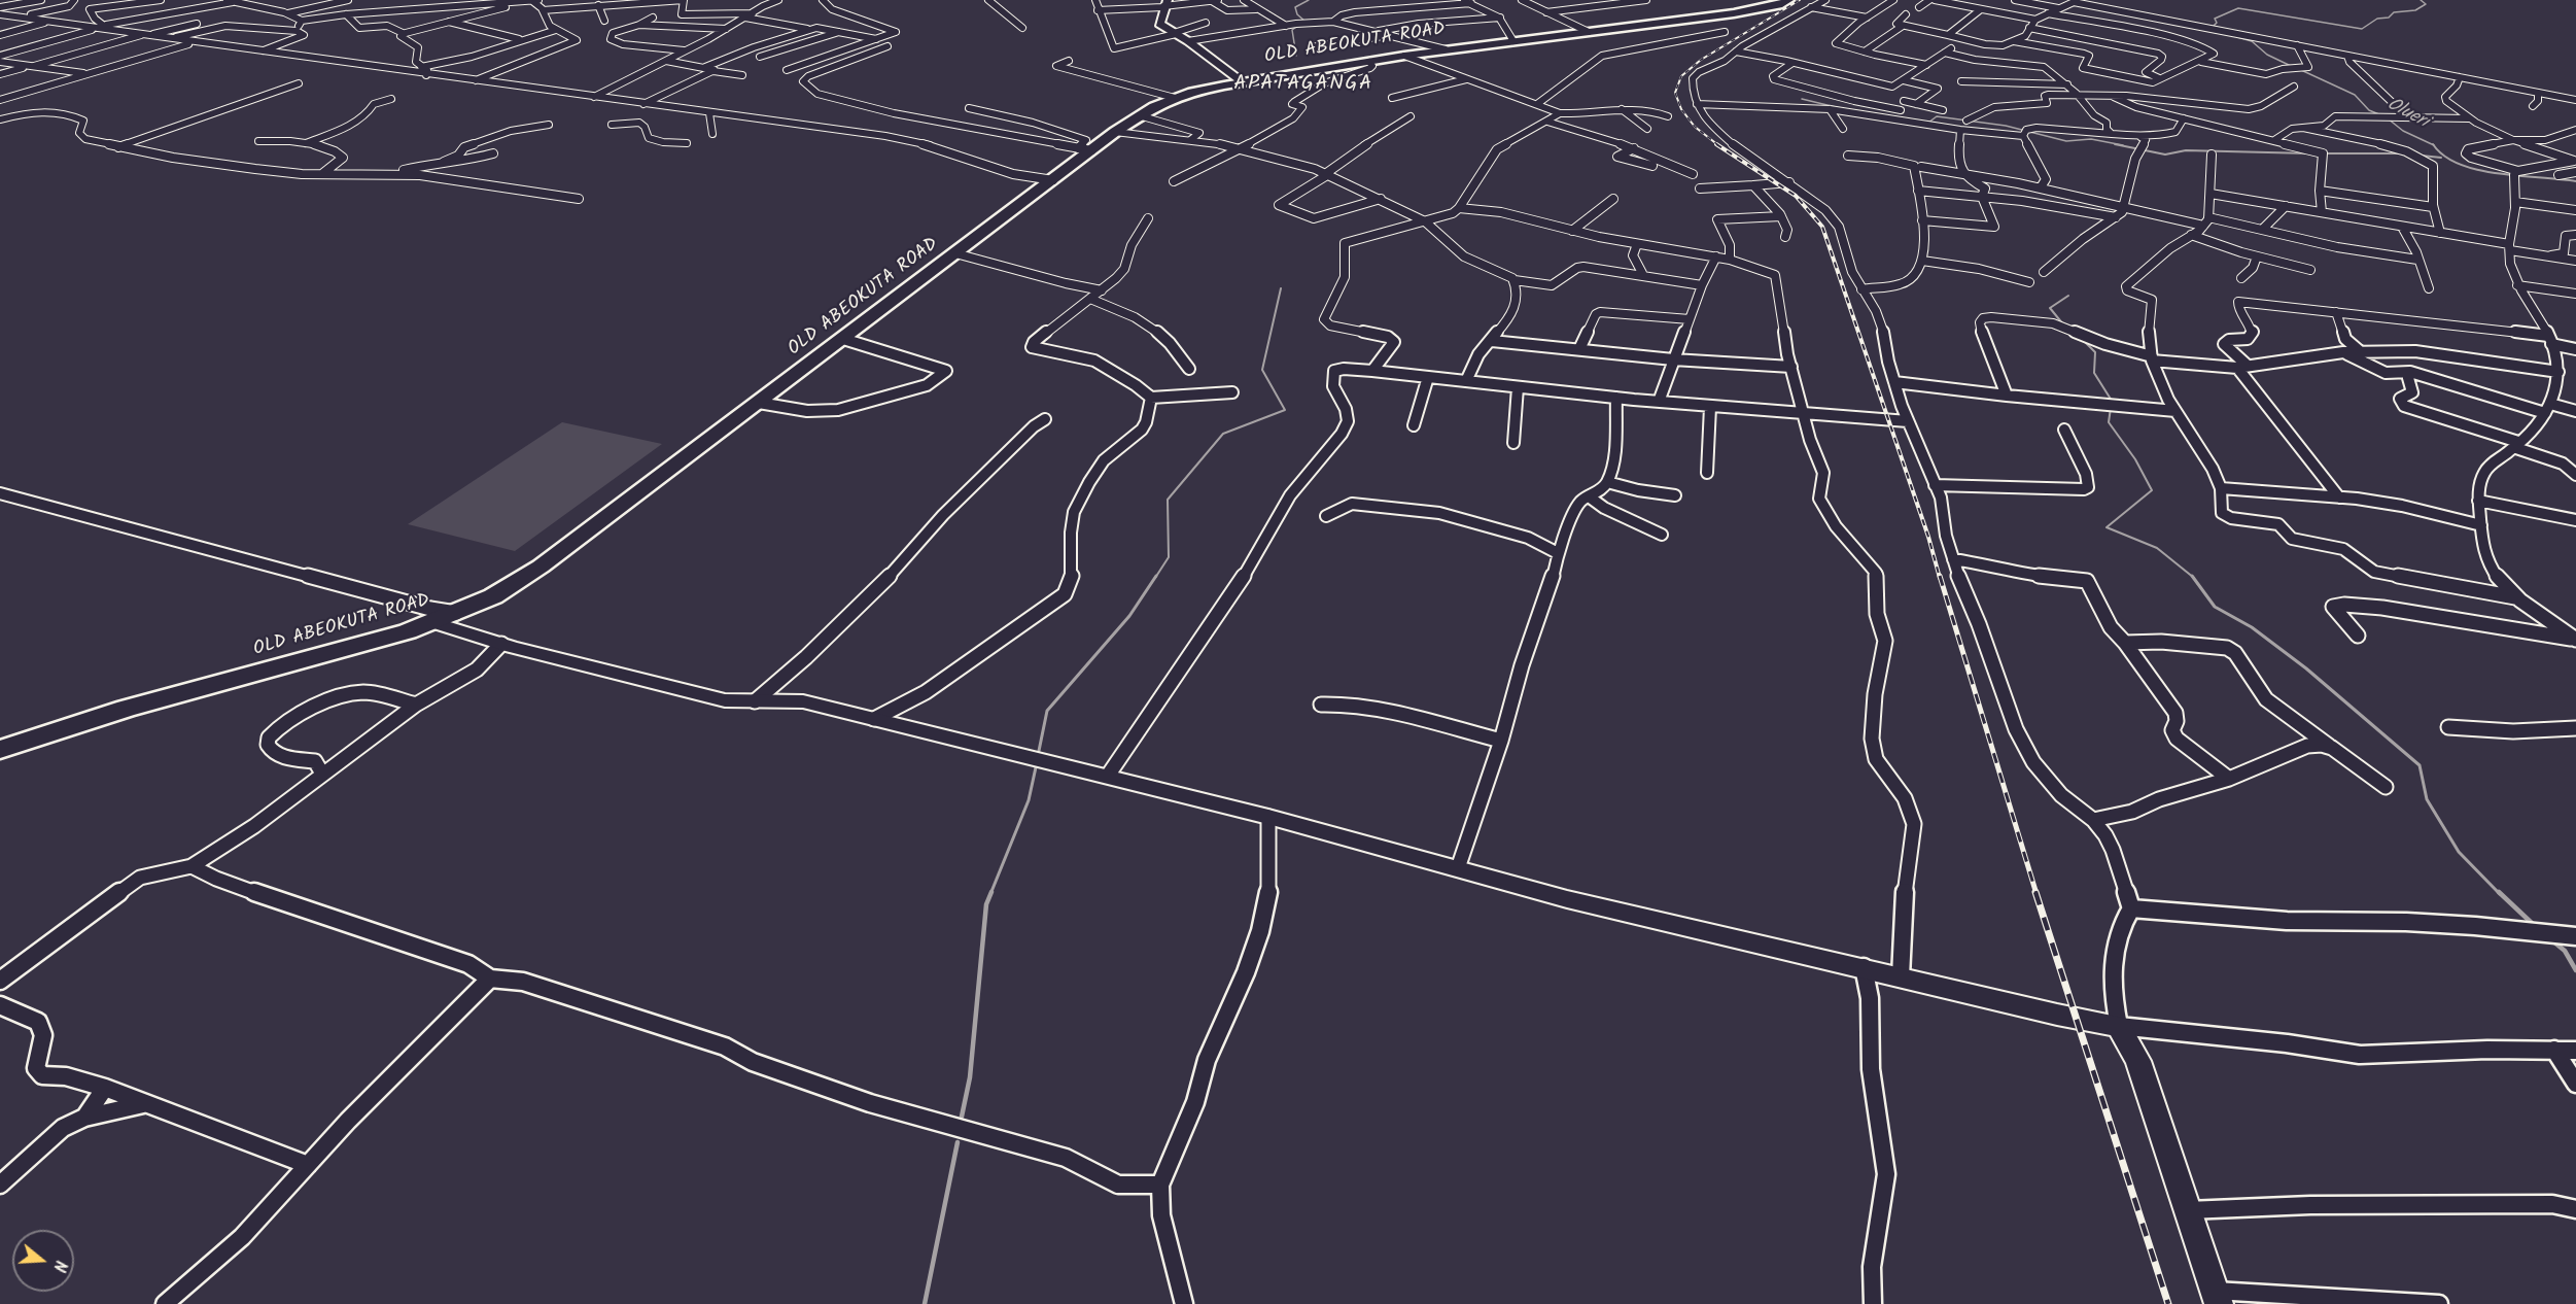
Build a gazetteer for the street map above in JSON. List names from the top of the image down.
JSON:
{
  "streets": {
    "highway": ["OLD ABEOKUTA ROAD"]
  },
  "districts": ["APATAGANGA"],
  "water": ["Olueri"],
  "north": "right"
}
